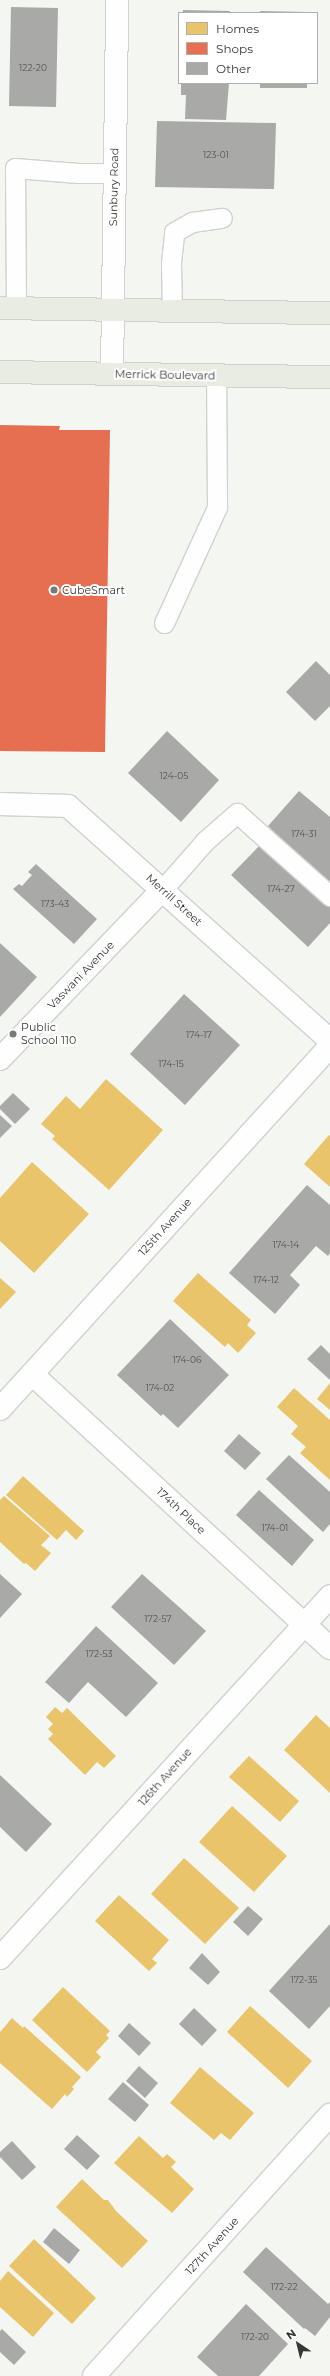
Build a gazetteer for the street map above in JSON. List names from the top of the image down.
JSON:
{
  "streets": {
    "main road": ["Merrick Boulevard"],
    "street": [
      "Sunbury Road",
      "Merrill Street",
      "Vaswani Avenue",
      "125th Avenue",
      "174th Place",
      "126th Avenue",
      "127th Avenue"
    ]
  },
  "crossings": [
    ["Sunbury Road", "Merrick Boulevard"],
    ["Merrill Street", "Vaswani Avenue"],
    ["125th Avenue", "174th Place"],
    ["174th Place", "126th Avenue"]
  ],
  "places": ["CubeSmart", "Public School 110"],
  "house_numbers": [
    "122-20",
    "123-01",
    "124-05",
    "174-31",
    "174-27",
    "173-43",
    "174-17",
    "174-15",
    "174-14",
    "174-12",
    "174-06",
    "174-02",
    "174-01",
    "172-57",
    "172-53",
    "172-35",
    "172-22",
    "172-20"
  ],
  "legend": ["Homes", "Shops", "Other"],
  "north": "top left"
}
